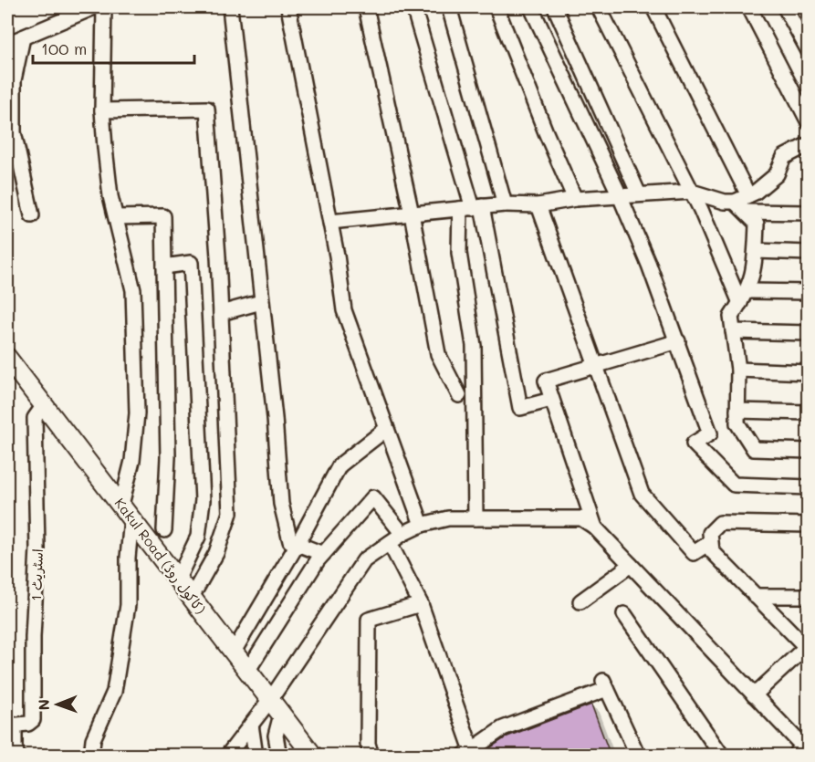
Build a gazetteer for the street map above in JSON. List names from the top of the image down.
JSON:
{
  "streets": {
    "main road": ["Kakul Road (کاکول روڈ)"],
    "street": ["اسٹریٹ 1"]
  },
  "crossings": [
    ["Kakul Road (کاکول روڈ)", "اسٹریٹ 1"]
  ],
  "scale_bar": "100 m",
  "north": "left"
}
